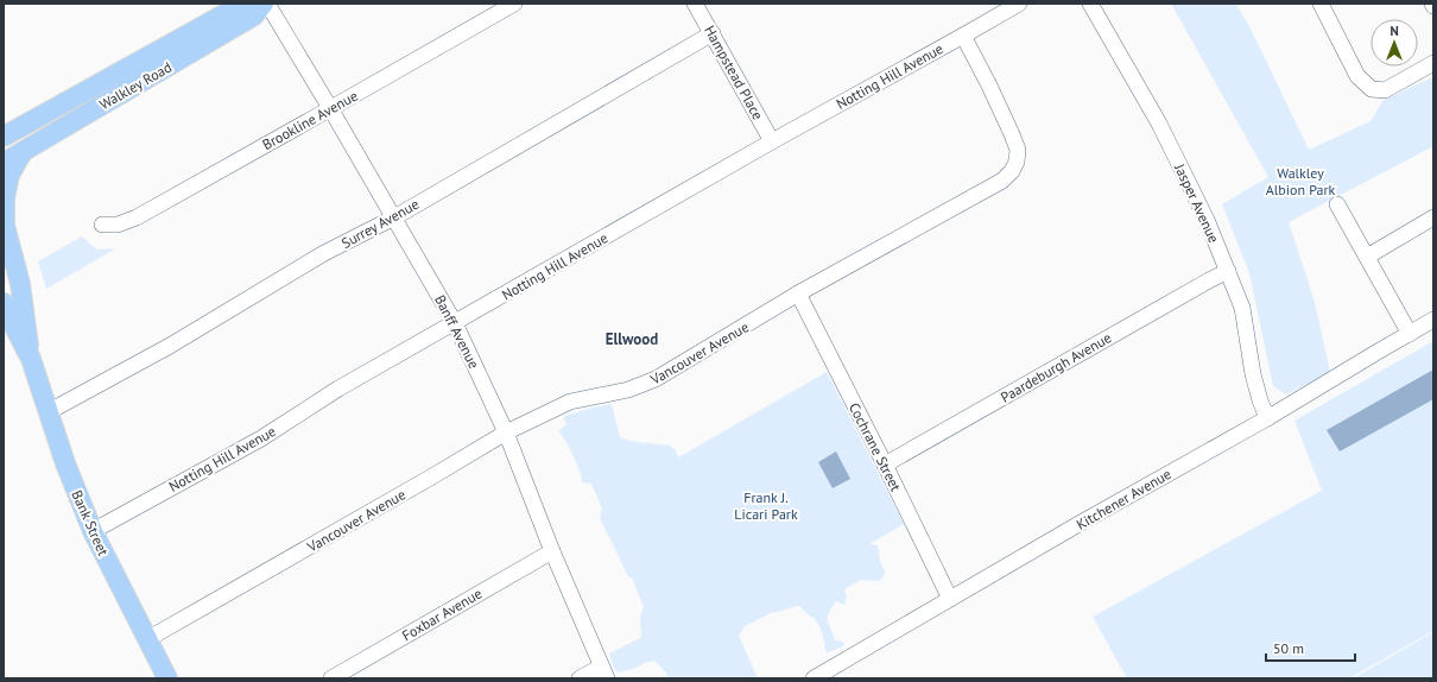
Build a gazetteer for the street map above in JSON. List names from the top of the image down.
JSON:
{
  "streets": {
    "main road": ["Walkley Road", "Bank Street"],
    "street": [
      "Hampstead Place",
      "Notting Hill Avenue",
      "Brookline Avenue",
      "Jasper Avenue",
      "Surrey Avenue",
      "Banff Avenue",
      "Vancouver Avenue",
      "Paardeburgh Avenue",
      "Cochrane Street",
      "Kitchener Avenue",
      "Foxbar Avenue"
    ]
  },
  "crossings": [
    ["Hampstead Place", "Notting Hill Avenue"],
    ["Hampstead Place", "Surrey Avenue"],
    ["Notting Hill Avenue", "Banff Avenue"],
    ["Notting Hill Avenue", "Vancouver Avenue"],
    ["Notting Hill Avenue", "Bank Street"],
    ["Walkley Road", "Banff Avenue"],
    ["Walkley Road", "Bank Street"],
    ["Brookline Avenue", "Banff Avenue"],
    ["Jasper Avenue", "Paardeburgh Avenue"],
    ["Jasper Avenue", "Kitchener Avenue"],
    ["Surrey Avenue", "Banff Avenue"],
    ["Surrey Avenue", "Bank Street"],
    ["Banff Avenue", "Vancouver Avenue"],
    ["Banff Avenue", "Foxbar Avenue"],
    ["Vancouver Avenue", "Cochrane Street"],
    ["Vancouver Avenue", "Bank Street"],
    ["Paardeburgh Avenue", "Cochrane Street"],
    ["Cochrane Street", "Kitchener Avenue"]
  ],
  "districts": ["Ellwood"],
  "parks": ["Walkley Albion Park", "Frank J. Licari Park"],
  "scale_bar": "50 m",
  "north": "top"
}
